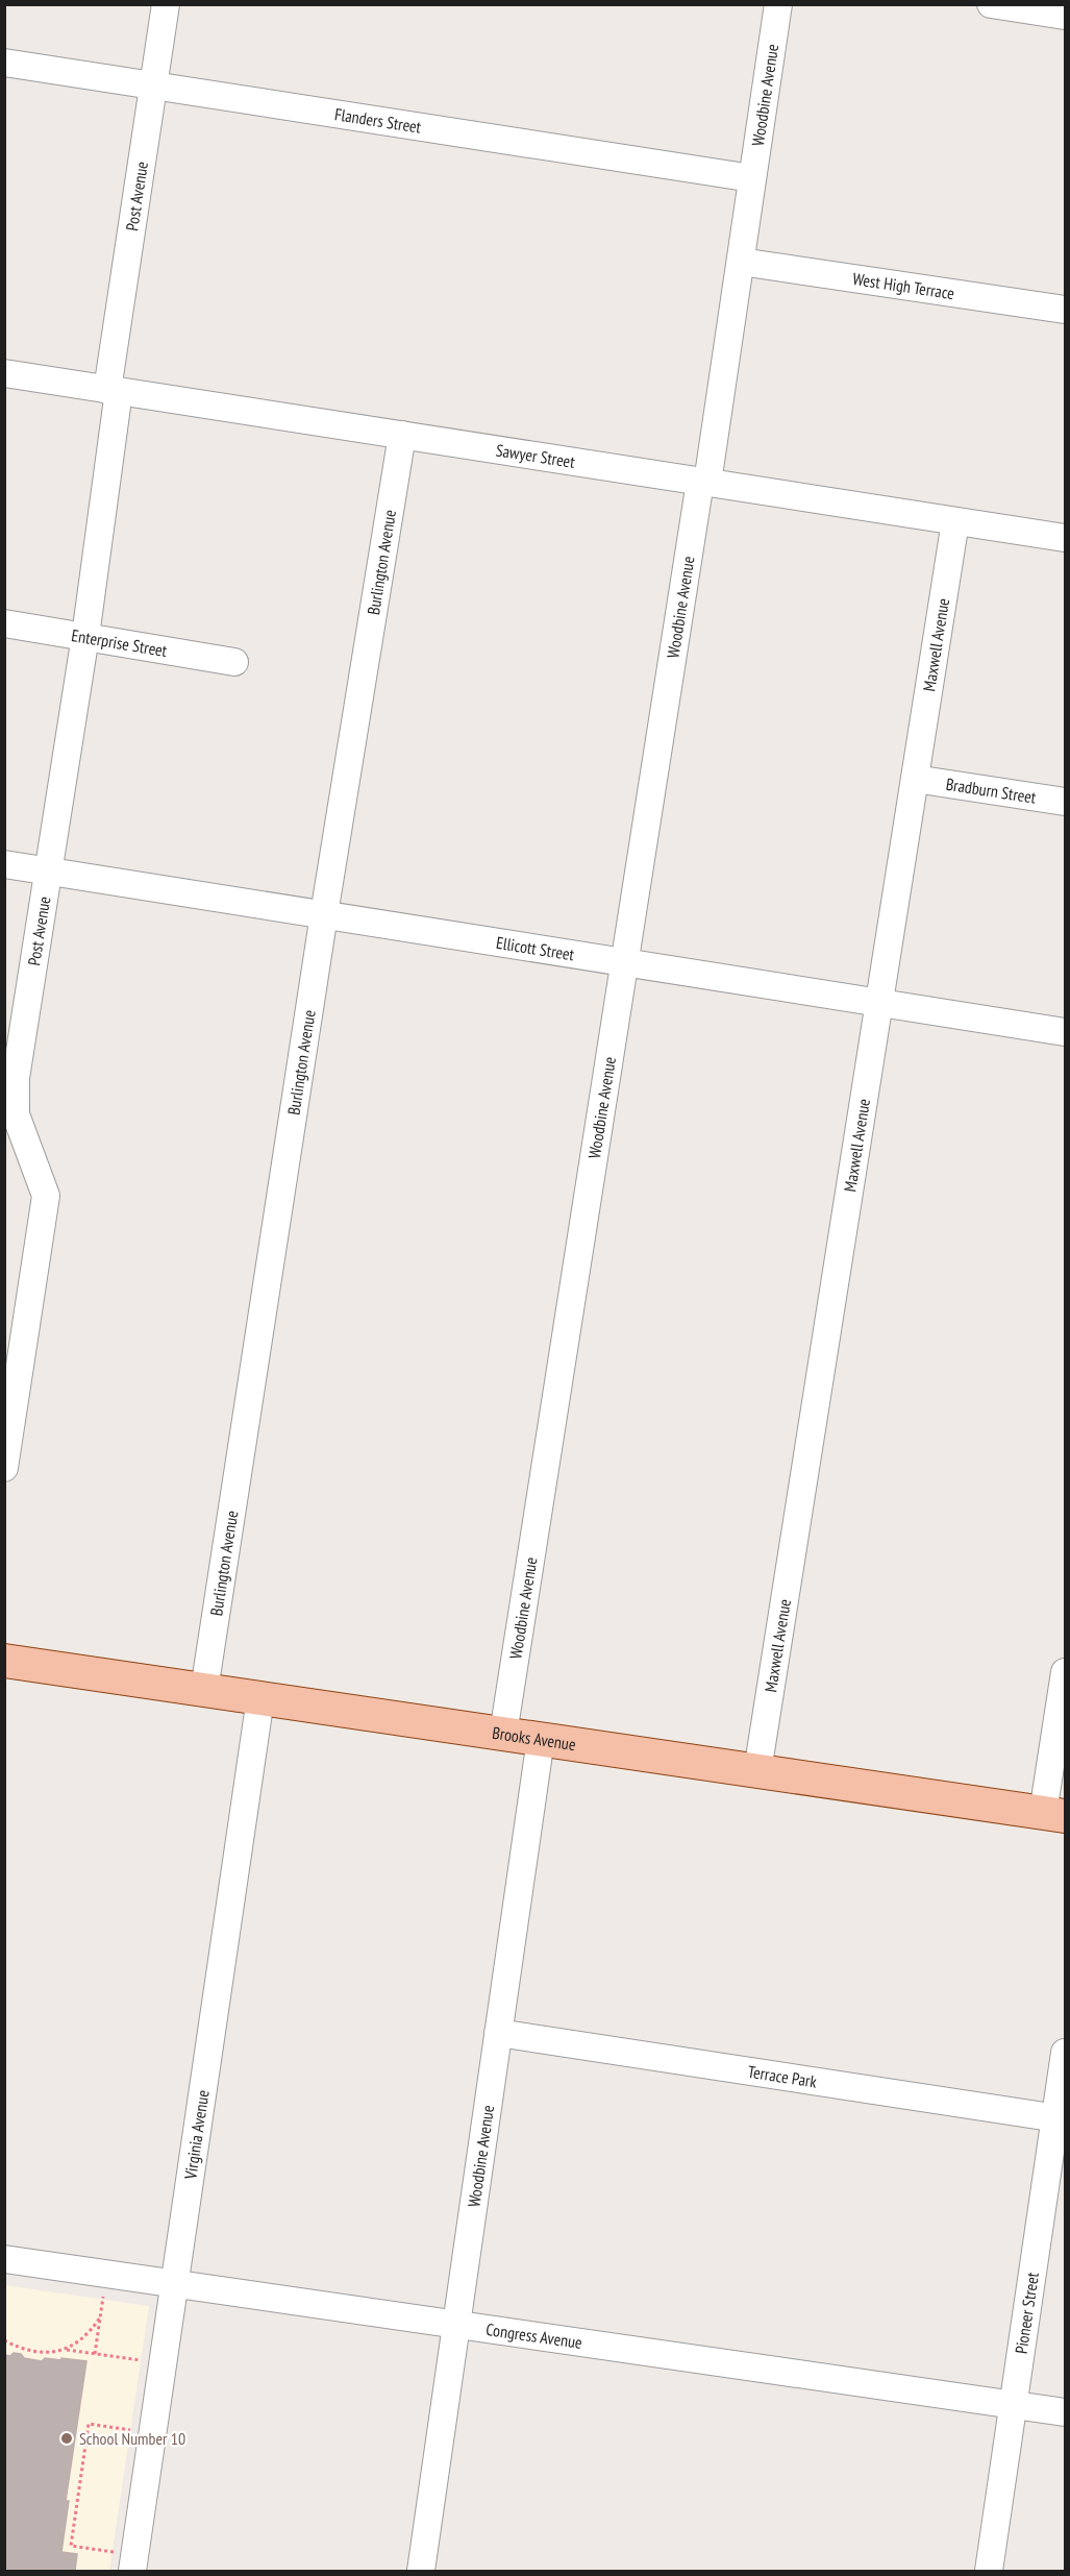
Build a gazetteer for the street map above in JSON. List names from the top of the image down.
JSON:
{
  "streets": {
    "main road": ["Brooks Avenue"],
    "street": [
      "Woodbine Avenue",
      "Flanders Street",
      "Post Avenue",
      "West High Terrace",
      "Sawyer Street",
      "Burlington Avenue",
      "Enterprise Street",
      "Maxwell Avenue",
      "Bradburn Street",
      "Ellicott Street",
      "Terrace Park",
      "Virginia Avenue",
      "Pioneer Street",
      "Congress Avenue"
    ]
  },
  "crossings": [
    ["Woodbine Avenue", "Flanders Street"],
    ["Woodbine Avenue", "West High Terrace"],
    ["Woodbine Avenue", "Sawyer Street"],
    ["Woodbine Avenue", "Ellicott Street"],
    ["Woodbine Avenue", "Brooks Avenue"],
    ["Woodbine Avenue", "Terrace Park"],
    ["Woodbine Avenue", "Congress Avenue"],
    ["Flanders Street", "Post Avenue"],
    ["Post Avenue", "Sawyer Street"],
    ["Post Avenue", "Enterprise Street"],
    ["Post Avenue", "Ellicott Street"],
    ["Sawyer Street", "Burlington Avenue"],
    ["Sawyer Street", "Maxwell Avenue"],
    ["Burlington Avenue", "Ellicott Street"],
    ["Burlington Avenue", "Brooks Avenue"],
    ["Maxwell Avenue", "Bradburn Street"],
    ["Maxwell Avenue", "Ellicott Street"],
    ["Maxwell Avenue", "Brooks Avenue"],
    ["Brooks Avenue", "Virginia Avenue"],
    ["Terrace Park", "Pioneer Street"],
    ["Virginia Avenue", "Congress Avenue"],
    ["Pioneer Street", "Congress Avenue"]
  ],
  "places": ["School Number 10"]
}
